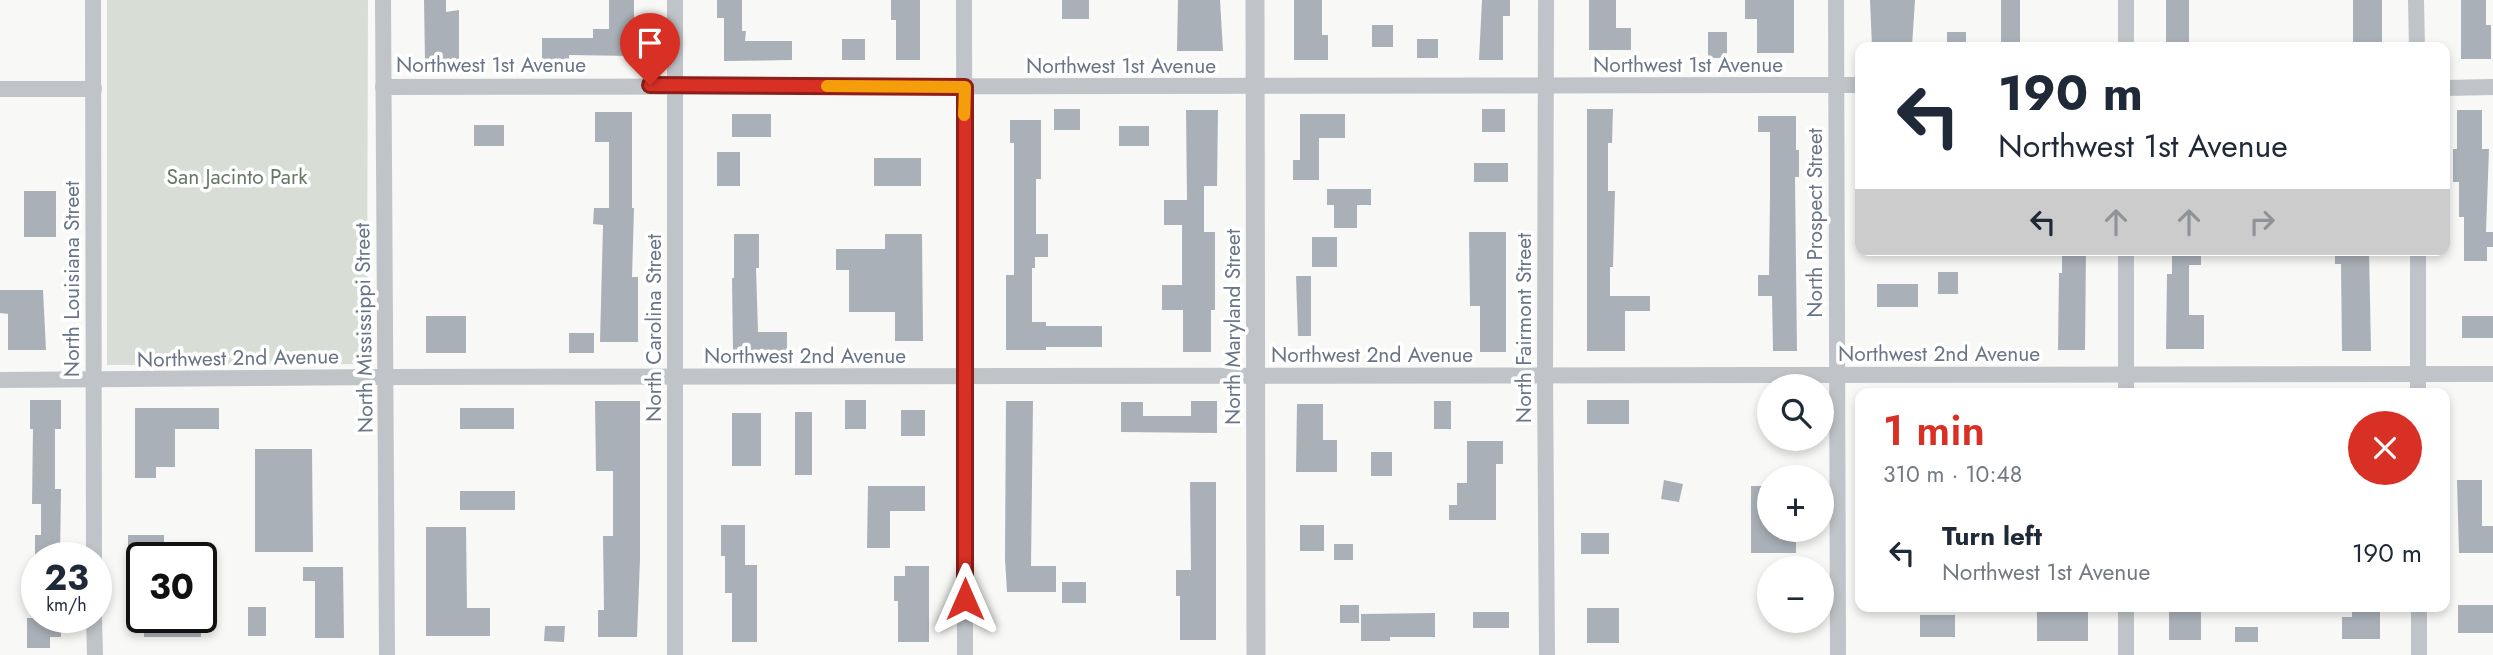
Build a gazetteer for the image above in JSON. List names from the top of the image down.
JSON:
{
  "streets": {
    "street": [
      "Northwest 1st Avenue",
      "North Prospect Street",
      "North Louisiana Street",
      "North Maryland Street",
      "North Mississippi Street",
      "North Carolina Street",
      "North Fairmont Street",
      "Northwest 2nd Avenue"
    ]
  },
  "crossings": [
    ["Northwest 1st Avenue", "North Prospect Street"],
    ["Northwest 1st Avenue", "North Maryland Street"],
    ["Northwest 1st Avenue", "North Mississippi Street"],
    ["Northwest 1st Avenue", "North Carolina Street"],
    ["Northwest 1st Avenue", "North Fairmont Street"],
    ["North Prospect Street", "Northwest 2nd Avenue"],
    ["North Louisiana Street", "Northwest 2nd Avenue"],
    ["North Maryland Street", "Northwest 2nd Avenue"],
    ["North Mississippi Street", "Northwest 2nd Avenue"],
    ["North Carolina Street", "Northwest 2nd Avenue"],
    ["North Fairmont Street", "Northwest 2nd Avenue"]
  ],
  "parks": ["San Jacinto Park"],
  "page": {
    "turn": ["190 m", "Northwest 1st Avenue"],
    "map_buttons": ["+", "−"],
    "heading": ["1 min", "310 m · 10:48"],
    "list": [
      {
        "name": "Turn left",
        "note": "Northwest 1st Avenue",
        "value": "190 m"
      }
    ],
    "speed": "23 km/h",
    "limit": "30"
  }
}
